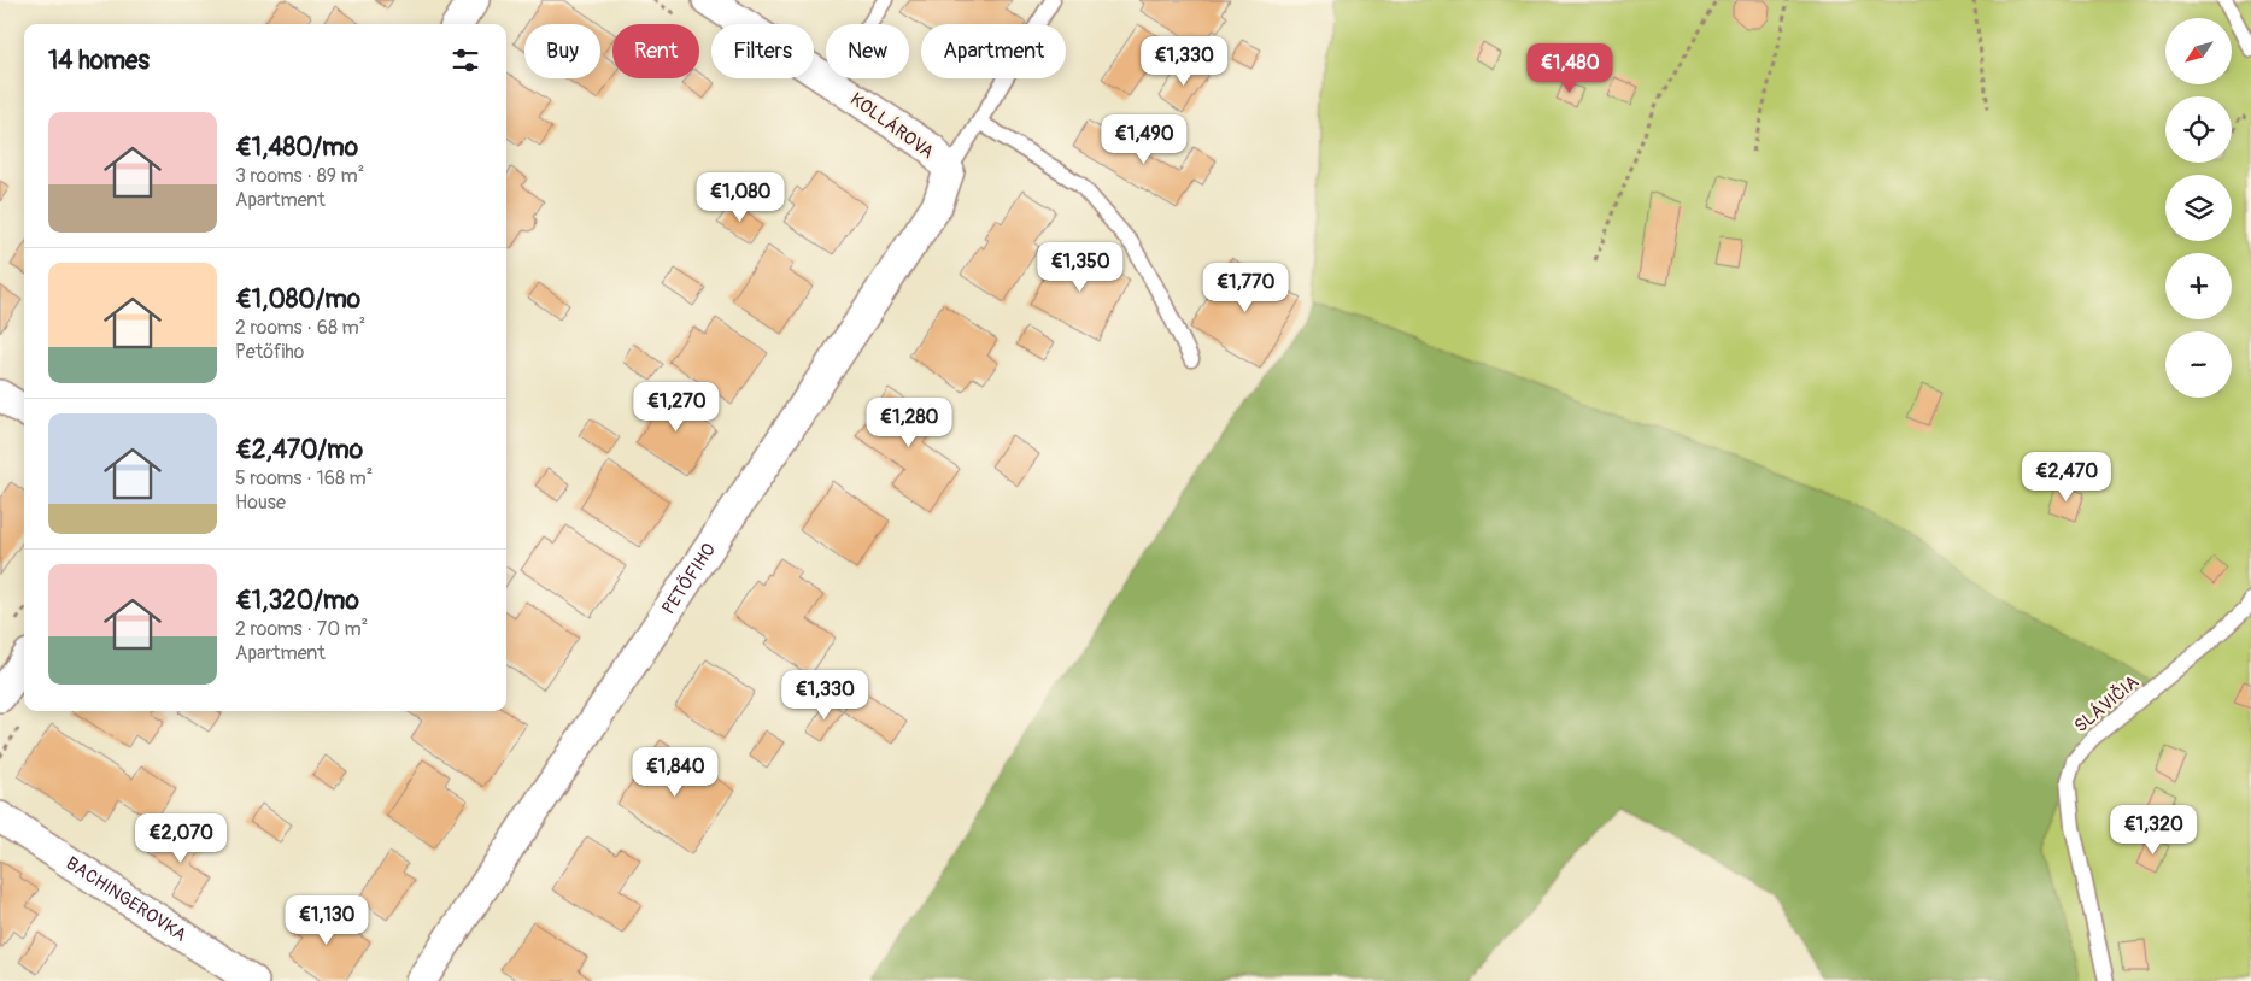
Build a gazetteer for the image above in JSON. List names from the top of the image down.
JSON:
{
  "streets": {
    "street": ["KOLLÁROVA", "PETŐFIHO", "BACHINGEROVKA"],
    "lane": ["SLÁVIČIA"]
  },
  "crossings": [
    ["KOLLÁROVA", "PETŐFIHO"]
  ],
  "north": "bottom left",
  "page": {
    "map_buttons": ["+", "−"],
    "chip": [
      "Buy",
      "Rent",
      "Filters",
      "New",
      "Apartment"
    ],
    "heading": "14 homes",
    "price": [
      "€1,330",
      "€1,480",
      "€1,490",
      "€1,080",
      "€1,350",
      "€1,770",
      "€1,270",
      "€1,280",
      "€2,470",
      "€1,330",
      "€1,840",
      "€1,320",
      "€2,070",
      "€1,130"
    ],
    "list": [
      {
        "name": "€1,480/mo",
        "note": "3 rooms · 89 m² · Apartment"
      },
      {
        "name": "€1,080/mo",
        "note": "2 rooms · 68 m² · Petőfiho"
      },
      {
        "name": "€2,470/mo",
        "note": "5 rooms · 168 m² · House"
      },
      {
        "name": "€1,320/mo",
        "note": "2 rooms · 70 m² · Apartment"
      }
    ]
  }
}
